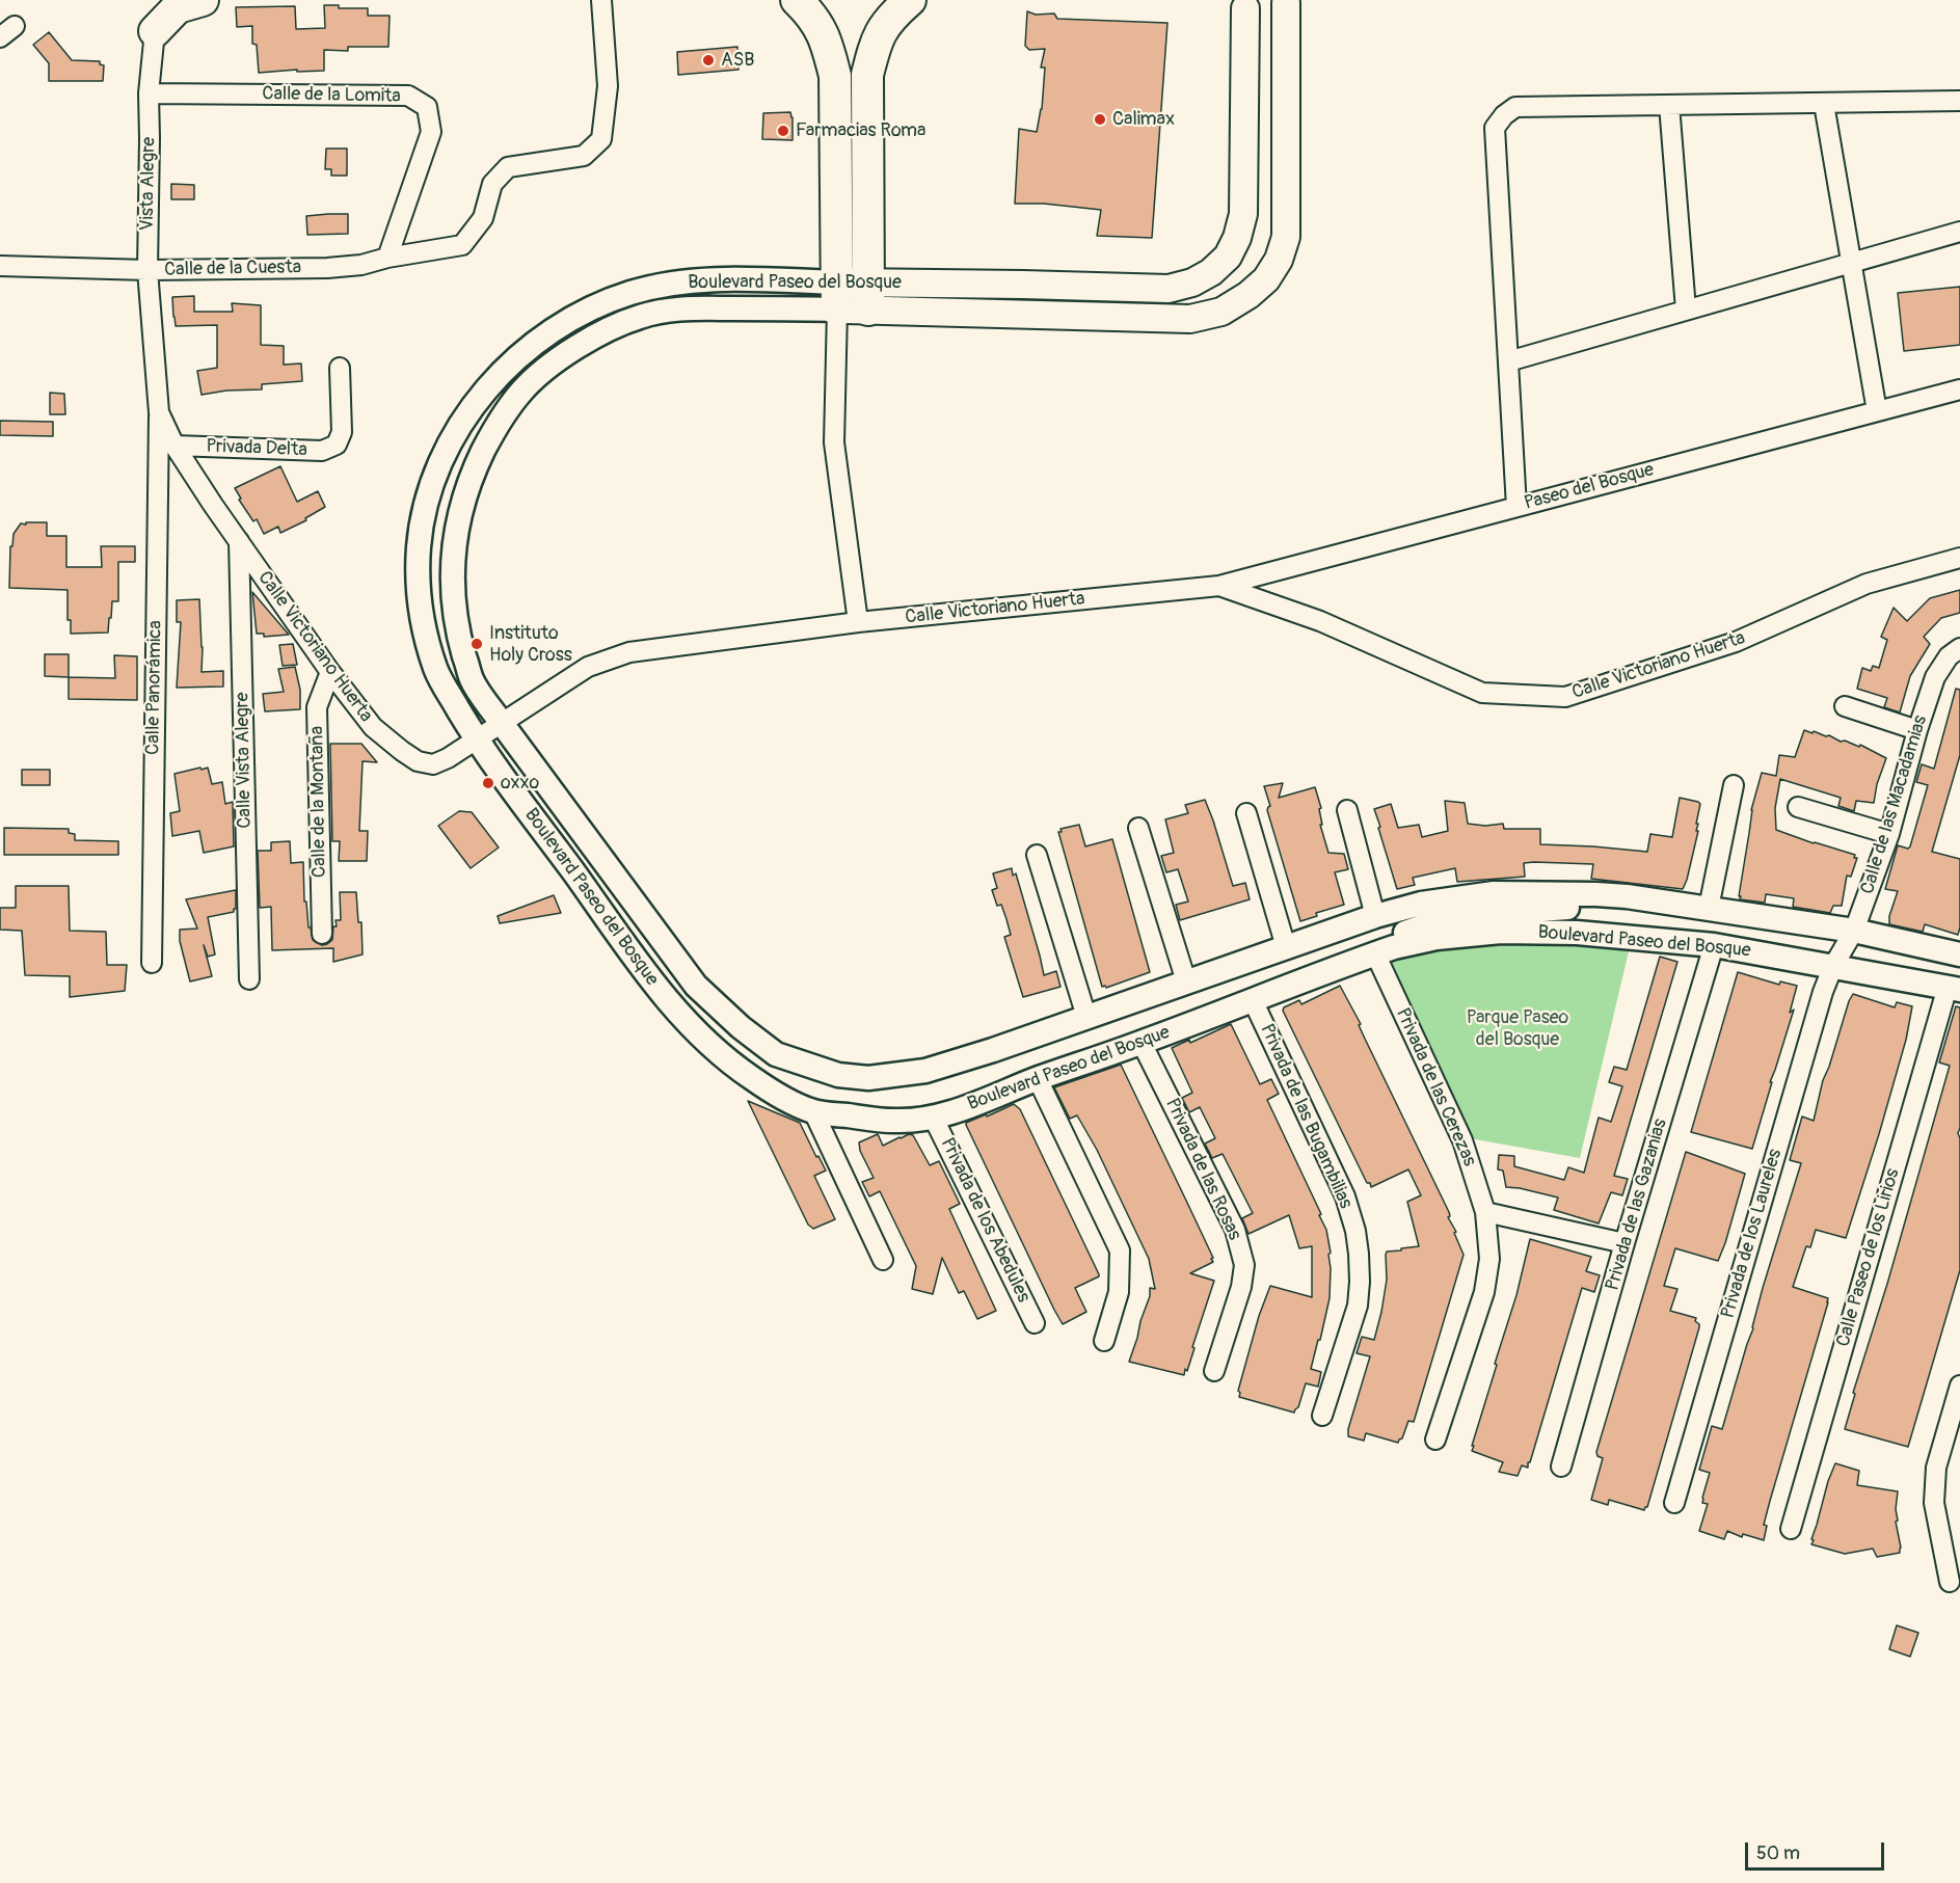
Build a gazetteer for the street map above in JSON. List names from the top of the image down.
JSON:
{
  "streets": {
    "main road": ["Boulevard Paseo del Bosque"],
    "street": [
      "Calle de la Lomita",
      "Vista Alegre",
      "Calle de la Cuesta",
      "Privada Delta",
      "Paseo del Bosque",
      "Calle Victoriano Huerta",
      "Calle Panorámica",
      "Calle Vista Alegre",
      "Calle de la Montaña",
      "Calle de las Macadamias",
      "Privada de las Cerezas",
      "Privada de las Bugambilias",
      "Privada de las Rosas",
      "Privada de las Gazanias",
      "Privada de los Abedules",
      "Privada de los Laureles",
      "Calle Paseo de los Lirios"
    ]
  },
  "crossings": [
    ["Calle de la Lomita", "Vista Alegre"],
    ["Calle de la Lomita", "Calle de la Cuesta"],
    ["Vista Alegre", "Calle de la Cuesta"],
    ["Vista Alegre", "Privada Delta"],
    ["Vista Alegre", "Calle Victoriano Huerta"],
    ["Vista Alegre", "Calle Panorámica"],
    ["Boulevard Paseo del Bosque", "Calle Victoriano Huerta"],
    ["Boulevard Paseo del Bosque", "Calle de las Macadamias"],
    ["Boulevard Paseo del Bosque", "Privada de las Cerezas"],
    ["Boulevard Paseo del Bosque", "Privada de las Bugambilias"],
    ["Boulevard Paseo del Bosque", "Privada de las Rosas"],
    ["Boulevard Paseo del Bosque", "Privada de las Gazanias"],
    ["Boulevard Paseo del Bosque", "Privada de los Abedules"],
    ["Boulevard Paseo del Bosque", "Privada de los Laureles"],
    ["Boulevard Paseo del Bosque", "Calle Paseo de los Lirios"],
    ["Privada Delta", "Calle Victoriano Huerta"],
    ["Paseo del Bosque", "Calle Victoriano Huerta"],
    ["Calle Victoriano Huerta", "Calle Vista Alegre"],
    ["Calle Victoriano Huerta", "Calle de la Montaña"],
    ["Calle de las Macadamias", "Privada de los Laureles"]
  ],
  "parks": ["Parque Paseo del Bosque"],
  "places": [
    "ASB",
    "Calimax",
    "Farmacias Roma",
    "Instituto Holy Cross",
    "oxxo"
  ],
  "scale_bar": "50 m"
}
